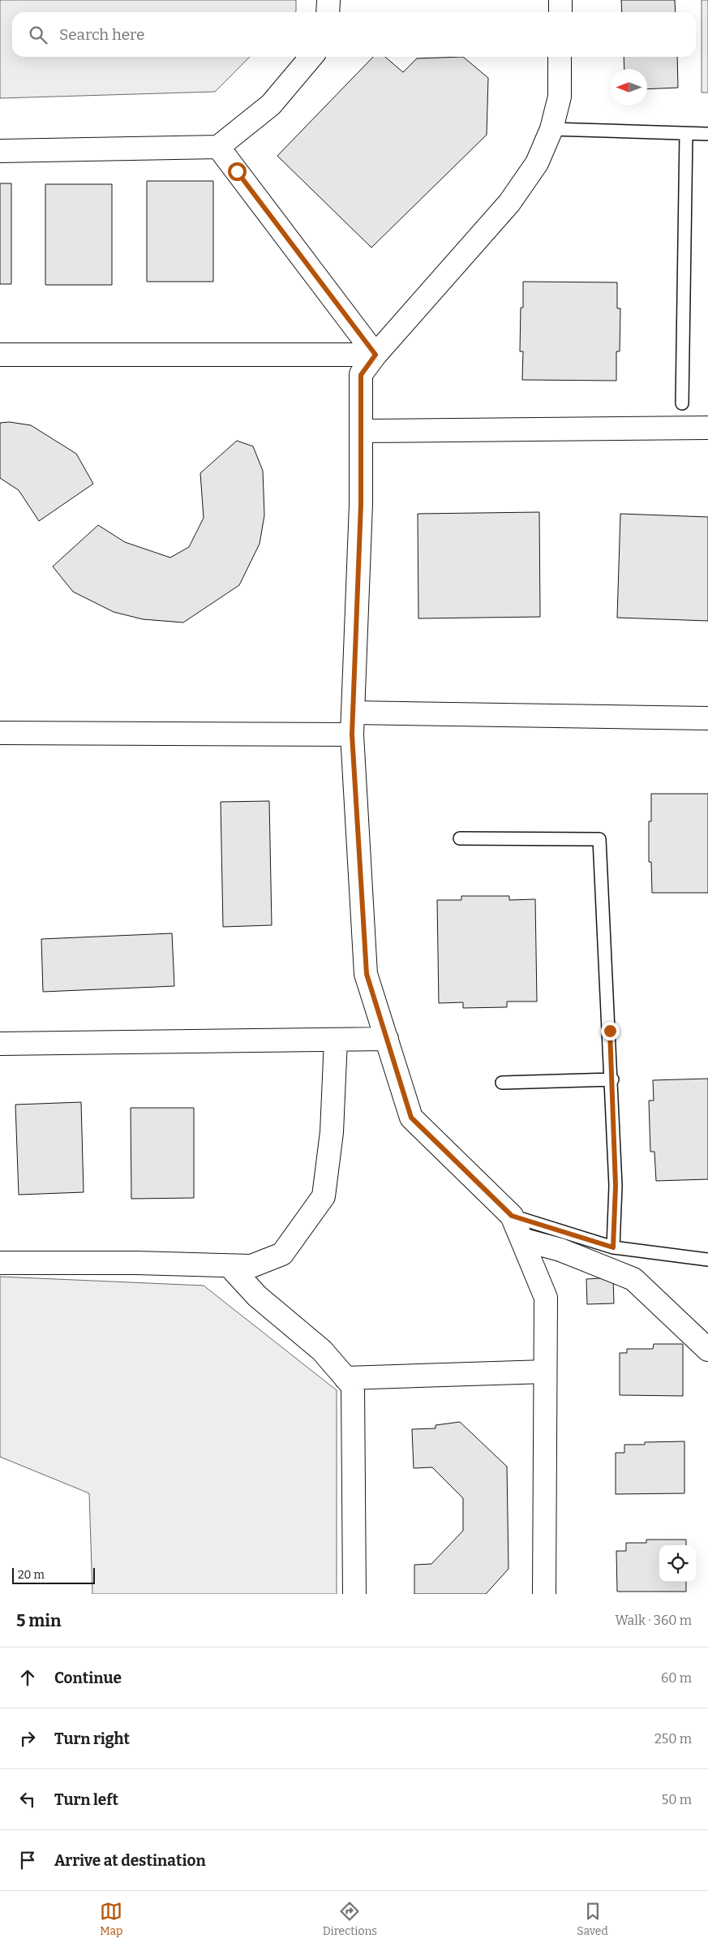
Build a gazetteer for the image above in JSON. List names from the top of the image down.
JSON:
{
  "scale_bar": "20 m",
  "north": "left",
  "page": {
    "search": "Search here",
    "scale": "20 m",
    "heading": ["5 min", "Walk · 360 m"],
    "list": [
      ["Continue", "60 m"],
      ["Turn right", "250 m"],
      ["Turn left", "50 m"],
      "Arrive at destination"
    ],
    "nav": ["Map", "Directions", "Saved"]
  }
}
